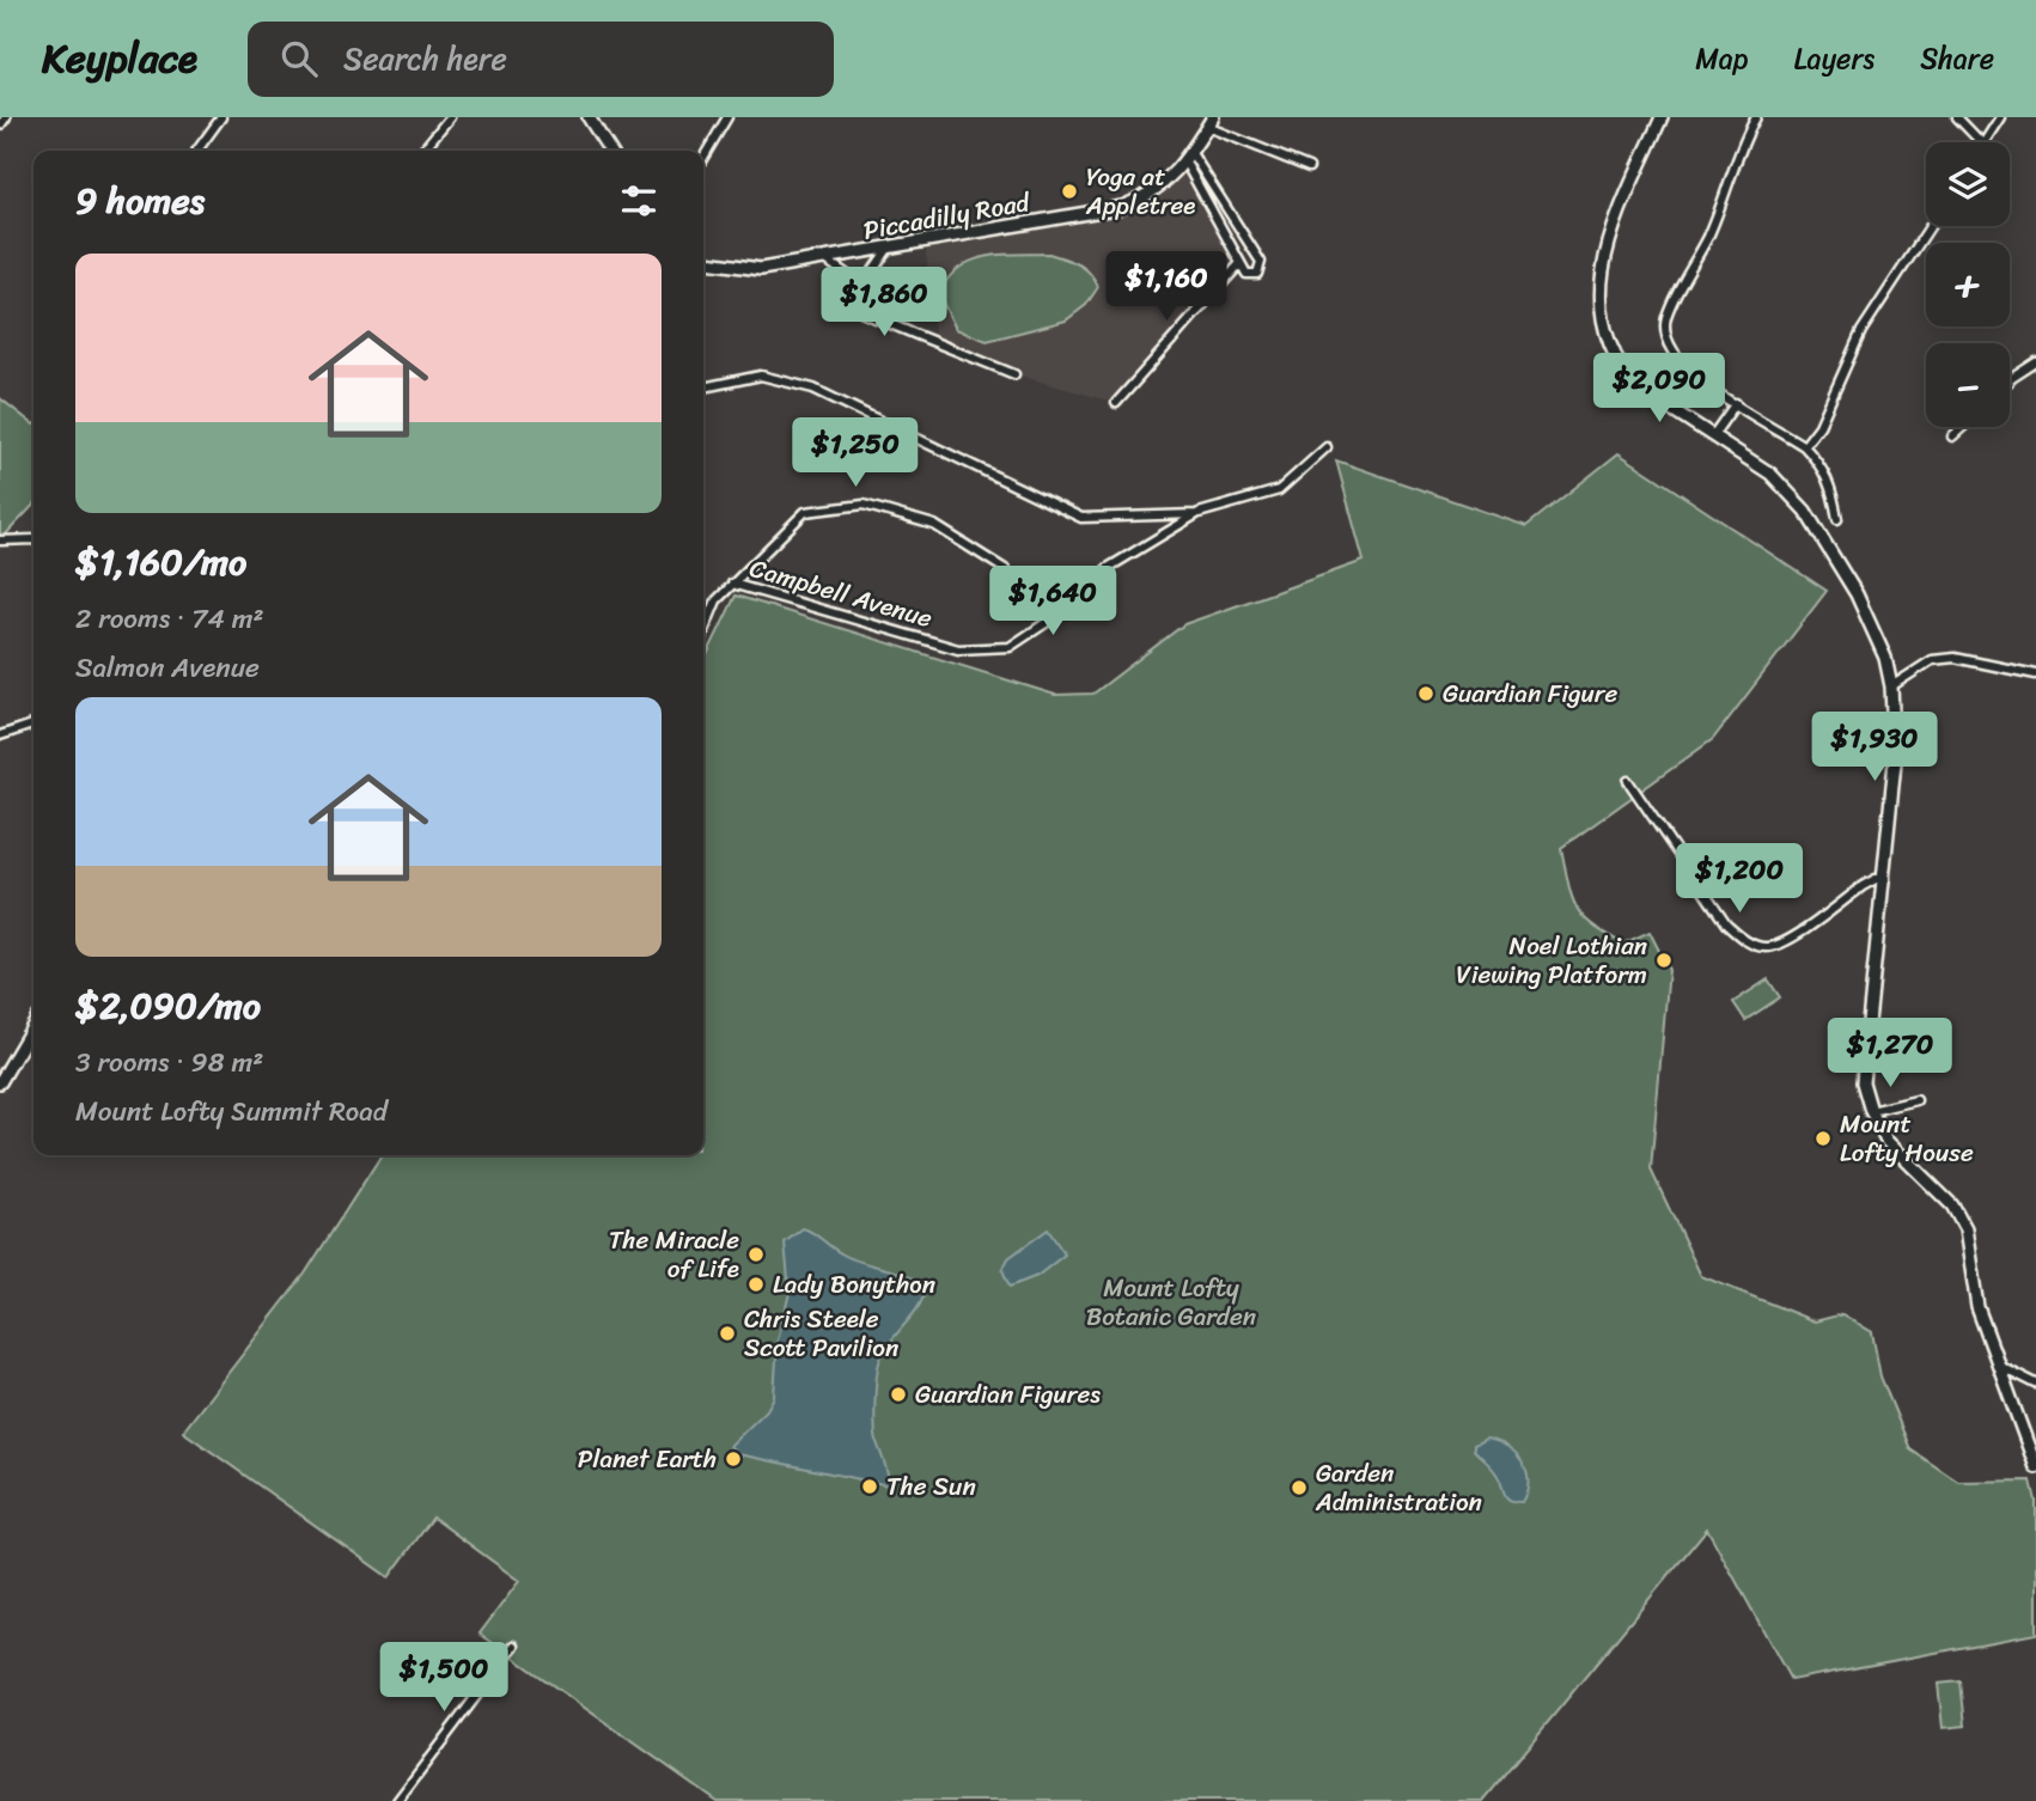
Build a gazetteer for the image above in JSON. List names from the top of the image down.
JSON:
{
  "streets": {
    "main road": ["Piccadilly Road"],
    "street": ["Campbell Avenue"]
  },
  "parks": ["Mount Lofty Botanic Garden"],
  "places": [
    "Yoga at Appletree",
    "Guardian Figure",
    "Noel Lothian Viewing Platform",
    "Mount Lofty House",
    "The Miracle of Life",
    "Lady Bonython",
    "Chris Steele Scott Pavilion",
    "Guardian Figures",
    "Planet Earth",
    "The Sun",
    "Garden Administration"
  ],
  "page": {
    "header": "Keyplace",
    "search": "Search here",
    "nav": ["Map", "Layers", "Share"],
    "map_buttons": ["+", "−"],
    "heading": "9 homes",
    "price": [
      "$1,160",
      "$1,860",
      "$2,090",
      "$1,250",
      "$1,640",
      "$1,930",
      "$1,200",
      "$1,270",
      "$1,500"
    ],
    "list": [
      {
        "name": "$1,160/mo",
        "note": "2 rooms · 74 m² · Salmon Avenue"
      },
      {
        "name": "$2,090/mo",
        "note": "3 rooms · 98 m² · Mount Lofty Summit Road"
      }
    ]
  }
}
